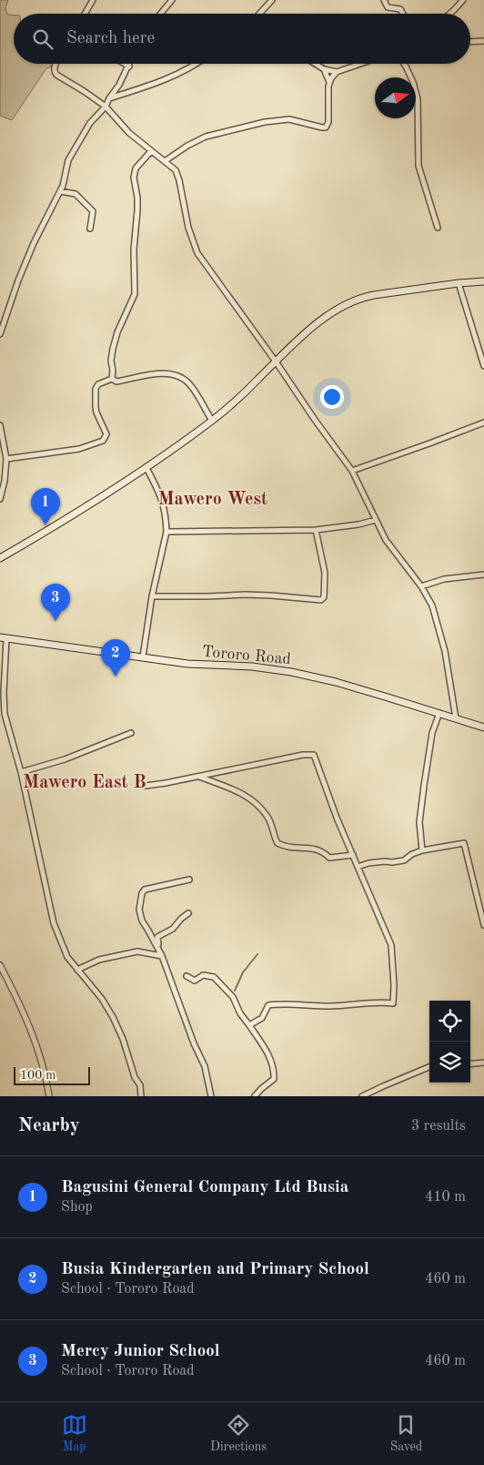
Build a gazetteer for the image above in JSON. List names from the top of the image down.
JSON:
{
  "streets": {
    "main road": ["Tororo Road"]
  },
  "districts": ["Mawero West", "Mawero East B"],
  "scale_bar": "100 m",
  "north": "right",
  "page": {
    "search": "Search here",
    "pins": ["1", "3", "2"],
    "scale": "100 m",
    "heading": ["Nearby", "3 results"],
    "list": [
      {
        "mark": "1",
        "name": "Bagusini General Company Ltd Busia",
        "note": "Shop",
        "value": "410 m"
      },
      {
        "mark": "2",
        "name": "Busia Kindergarten and Primary School",
        "note": "School · Tororo Road",
        "value": "460 m"
      },
      {
        "mark": "3",
        "name": "Mercy Junior School",
        "note": "School · Tororo Road",
        "value": "460 m"
      }
    ],
    "nav": ["Map", "Directions", "Saved"]
  }
}
